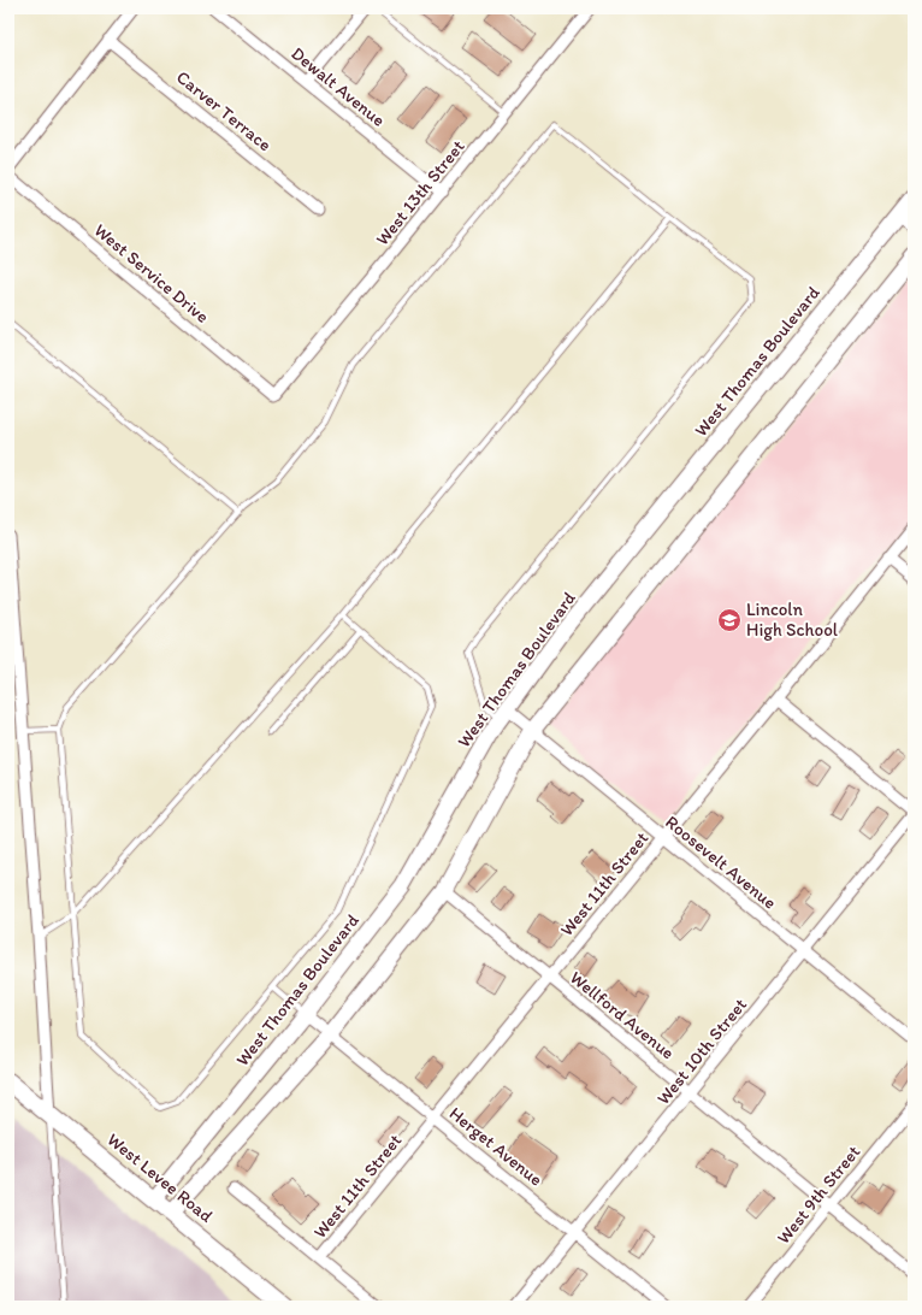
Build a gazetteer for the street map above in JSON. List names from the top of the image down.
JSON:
{
  "streets": {
    "main road": ["West Levee Road"],
    "street": [
      "Dewalt Avenue",
      "Carver Terrace",
      "West 13th Street",
      "West Service Drive",
      "West Thomas Boulevard",
      "Roosevelt Avenue",
      "West 11th Street",
      "Wellford Avenue",
      "West 10th Street",
      "Herget Avenue",
      "West 9th Street"
    ]
  },
  "crossings": [
    ["Dewalt Avenue", "West 13th Street"],
    ["West 13th Street", "West Service Drive"],
    ["West Thomas Boulevard", "Roosevelt Avenue"],
    ["West Thomas Boulevard", "Herget Avenue"],
    ["West Thomas Boulevard", "West Levee Road"],
    ["Roosevelt Avenue", "West 11th Street"],
    ["Roosevelt Avenue", "West 10th Street"],
    ["West 11th Street", "Wellford Avenue"],
    ["West 11th Street", "Herget Avenue"],
    ["Wellford Avenue", "West 10th Street"],
    ["Wellford Avenue", "West 9th Street"],
    ["West 10th Street", "Herget Avenue"]
  ],
  "places": {
    "school or university": ["Lincoln High School"]
  }
}
